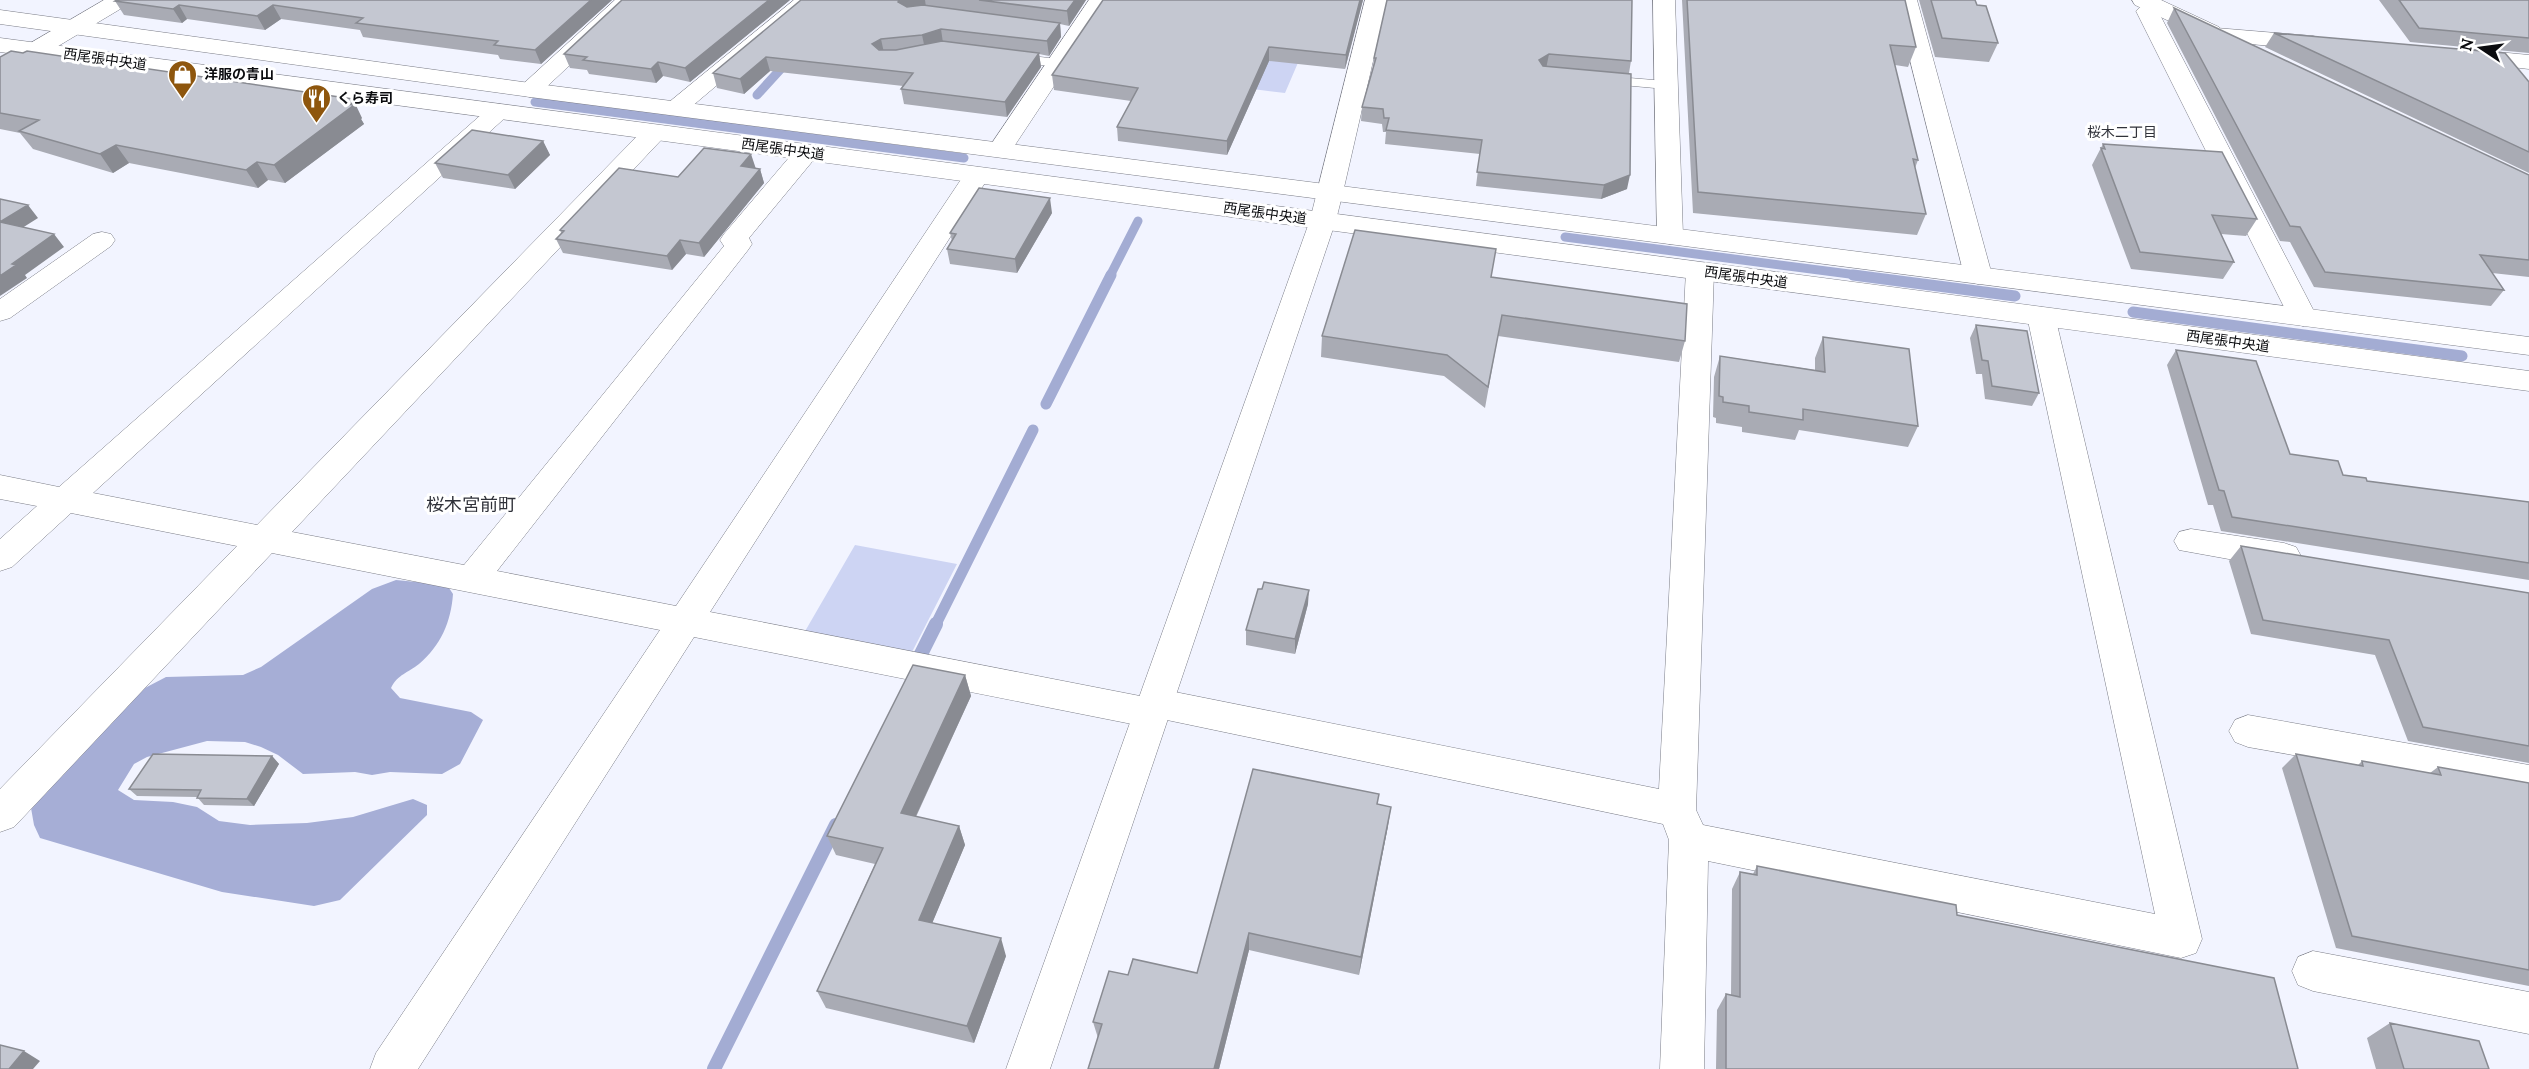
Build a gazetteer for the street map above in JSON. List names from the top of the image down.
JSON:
{
  "streets": {
    "street": ["西尾張中央道"]
  },
  "districts": ["桜木二丁目", "桜木宮前町"],
  "places": {
    "shop": ["洋服の青山"],
    "restaurant": ["くら寿司"]
  },
  "north": "left"
}
